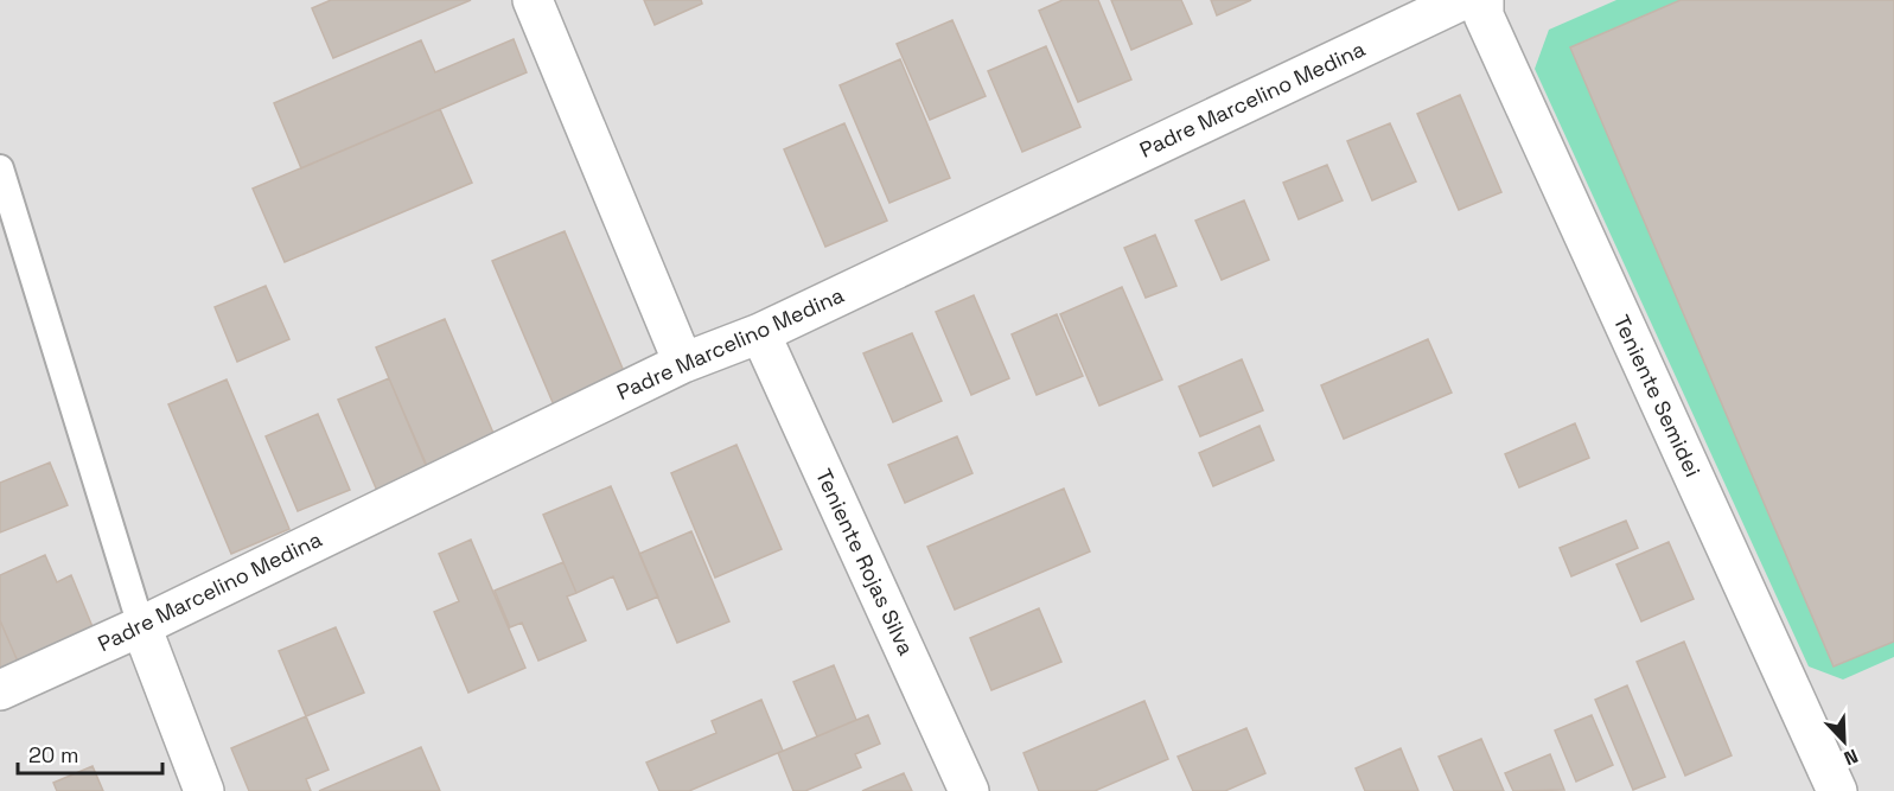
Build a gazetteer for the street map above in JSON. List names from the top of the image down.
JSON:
{
  "streets": {
    "street": ["Padre Marcelino Medina", "Teniente Semidei", "Teniente Rojas Silva"]
  },
  "crossings": [
    ["Padre Marcelino Medina", "Teniente Rojas Silva"]
  ],
  "scale_bar": "20 m",
  "north": "bottom right"
}
